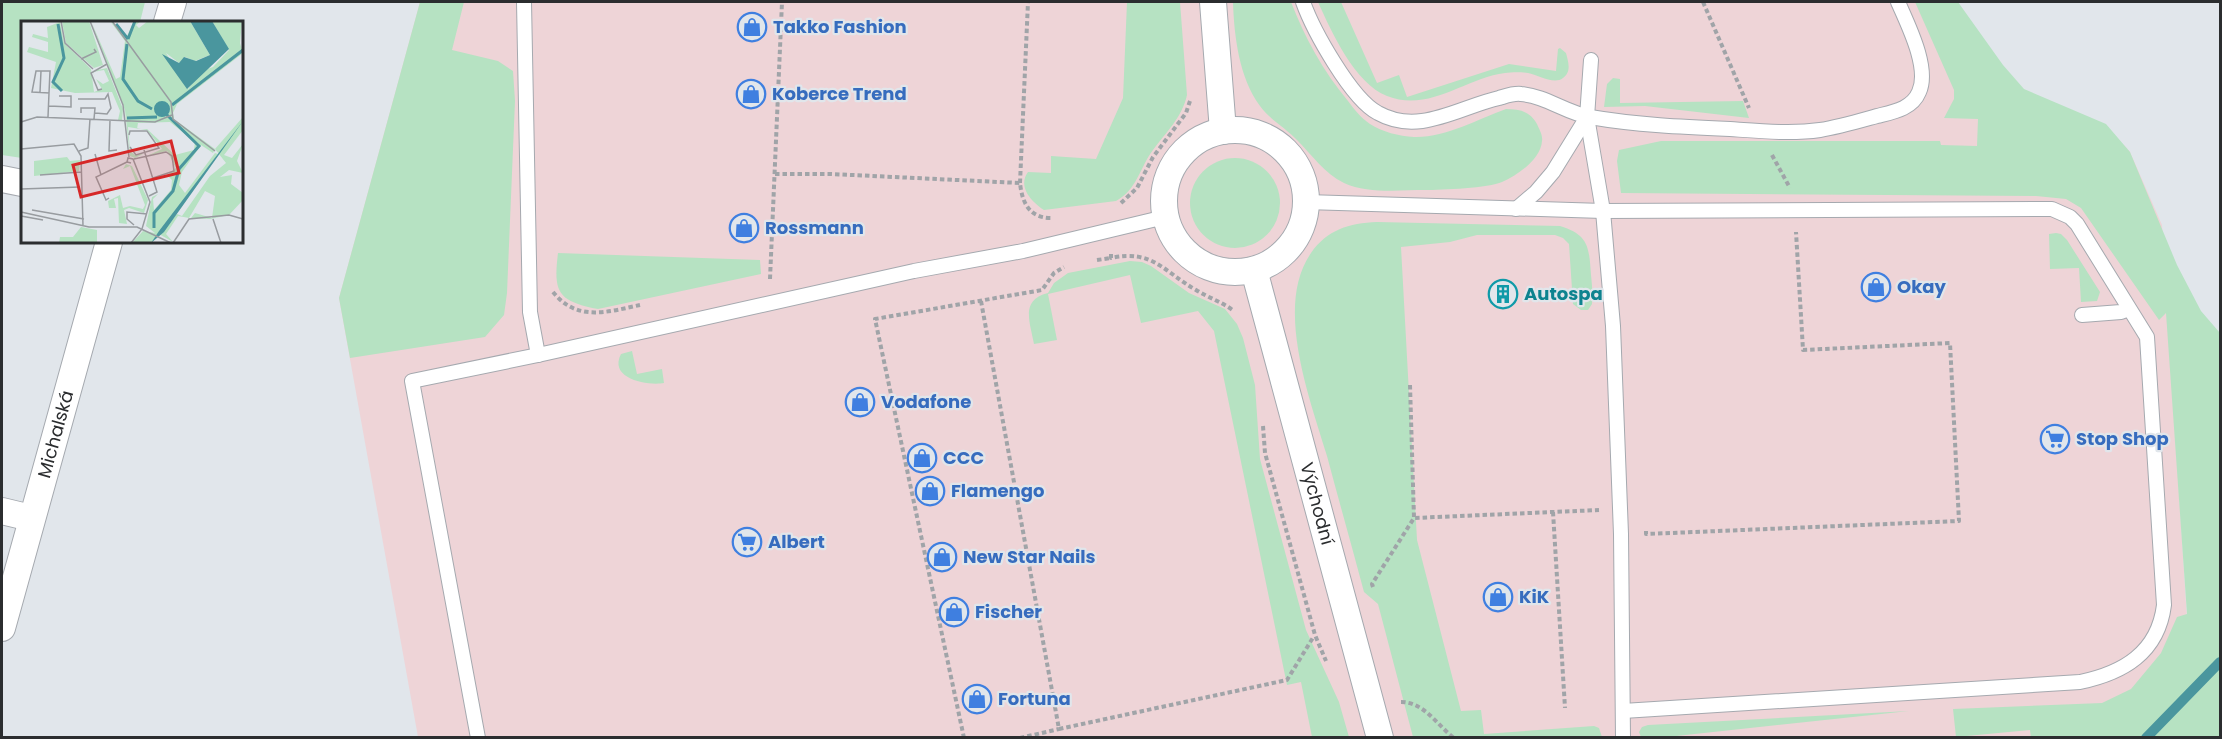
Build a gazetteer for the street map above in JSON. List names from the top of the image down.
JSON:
{
  "streets": {
    "street": ["Michalská", "Východní"]
  },
  "places": {
    "shop": [
      "Takko Fashion",
      "Koberce Trend",
      "Rossmann",
      "Okay",
      "Vodafone",
      "CCC",
      "Flamengo",
      "New Star Nails",
      "KiK",
      "Fischer",
      "Fortuna"
    ],
    "building": ["Autospa"],
    "supermarket": ["Stop Shop", "Albert"]
  }
}
